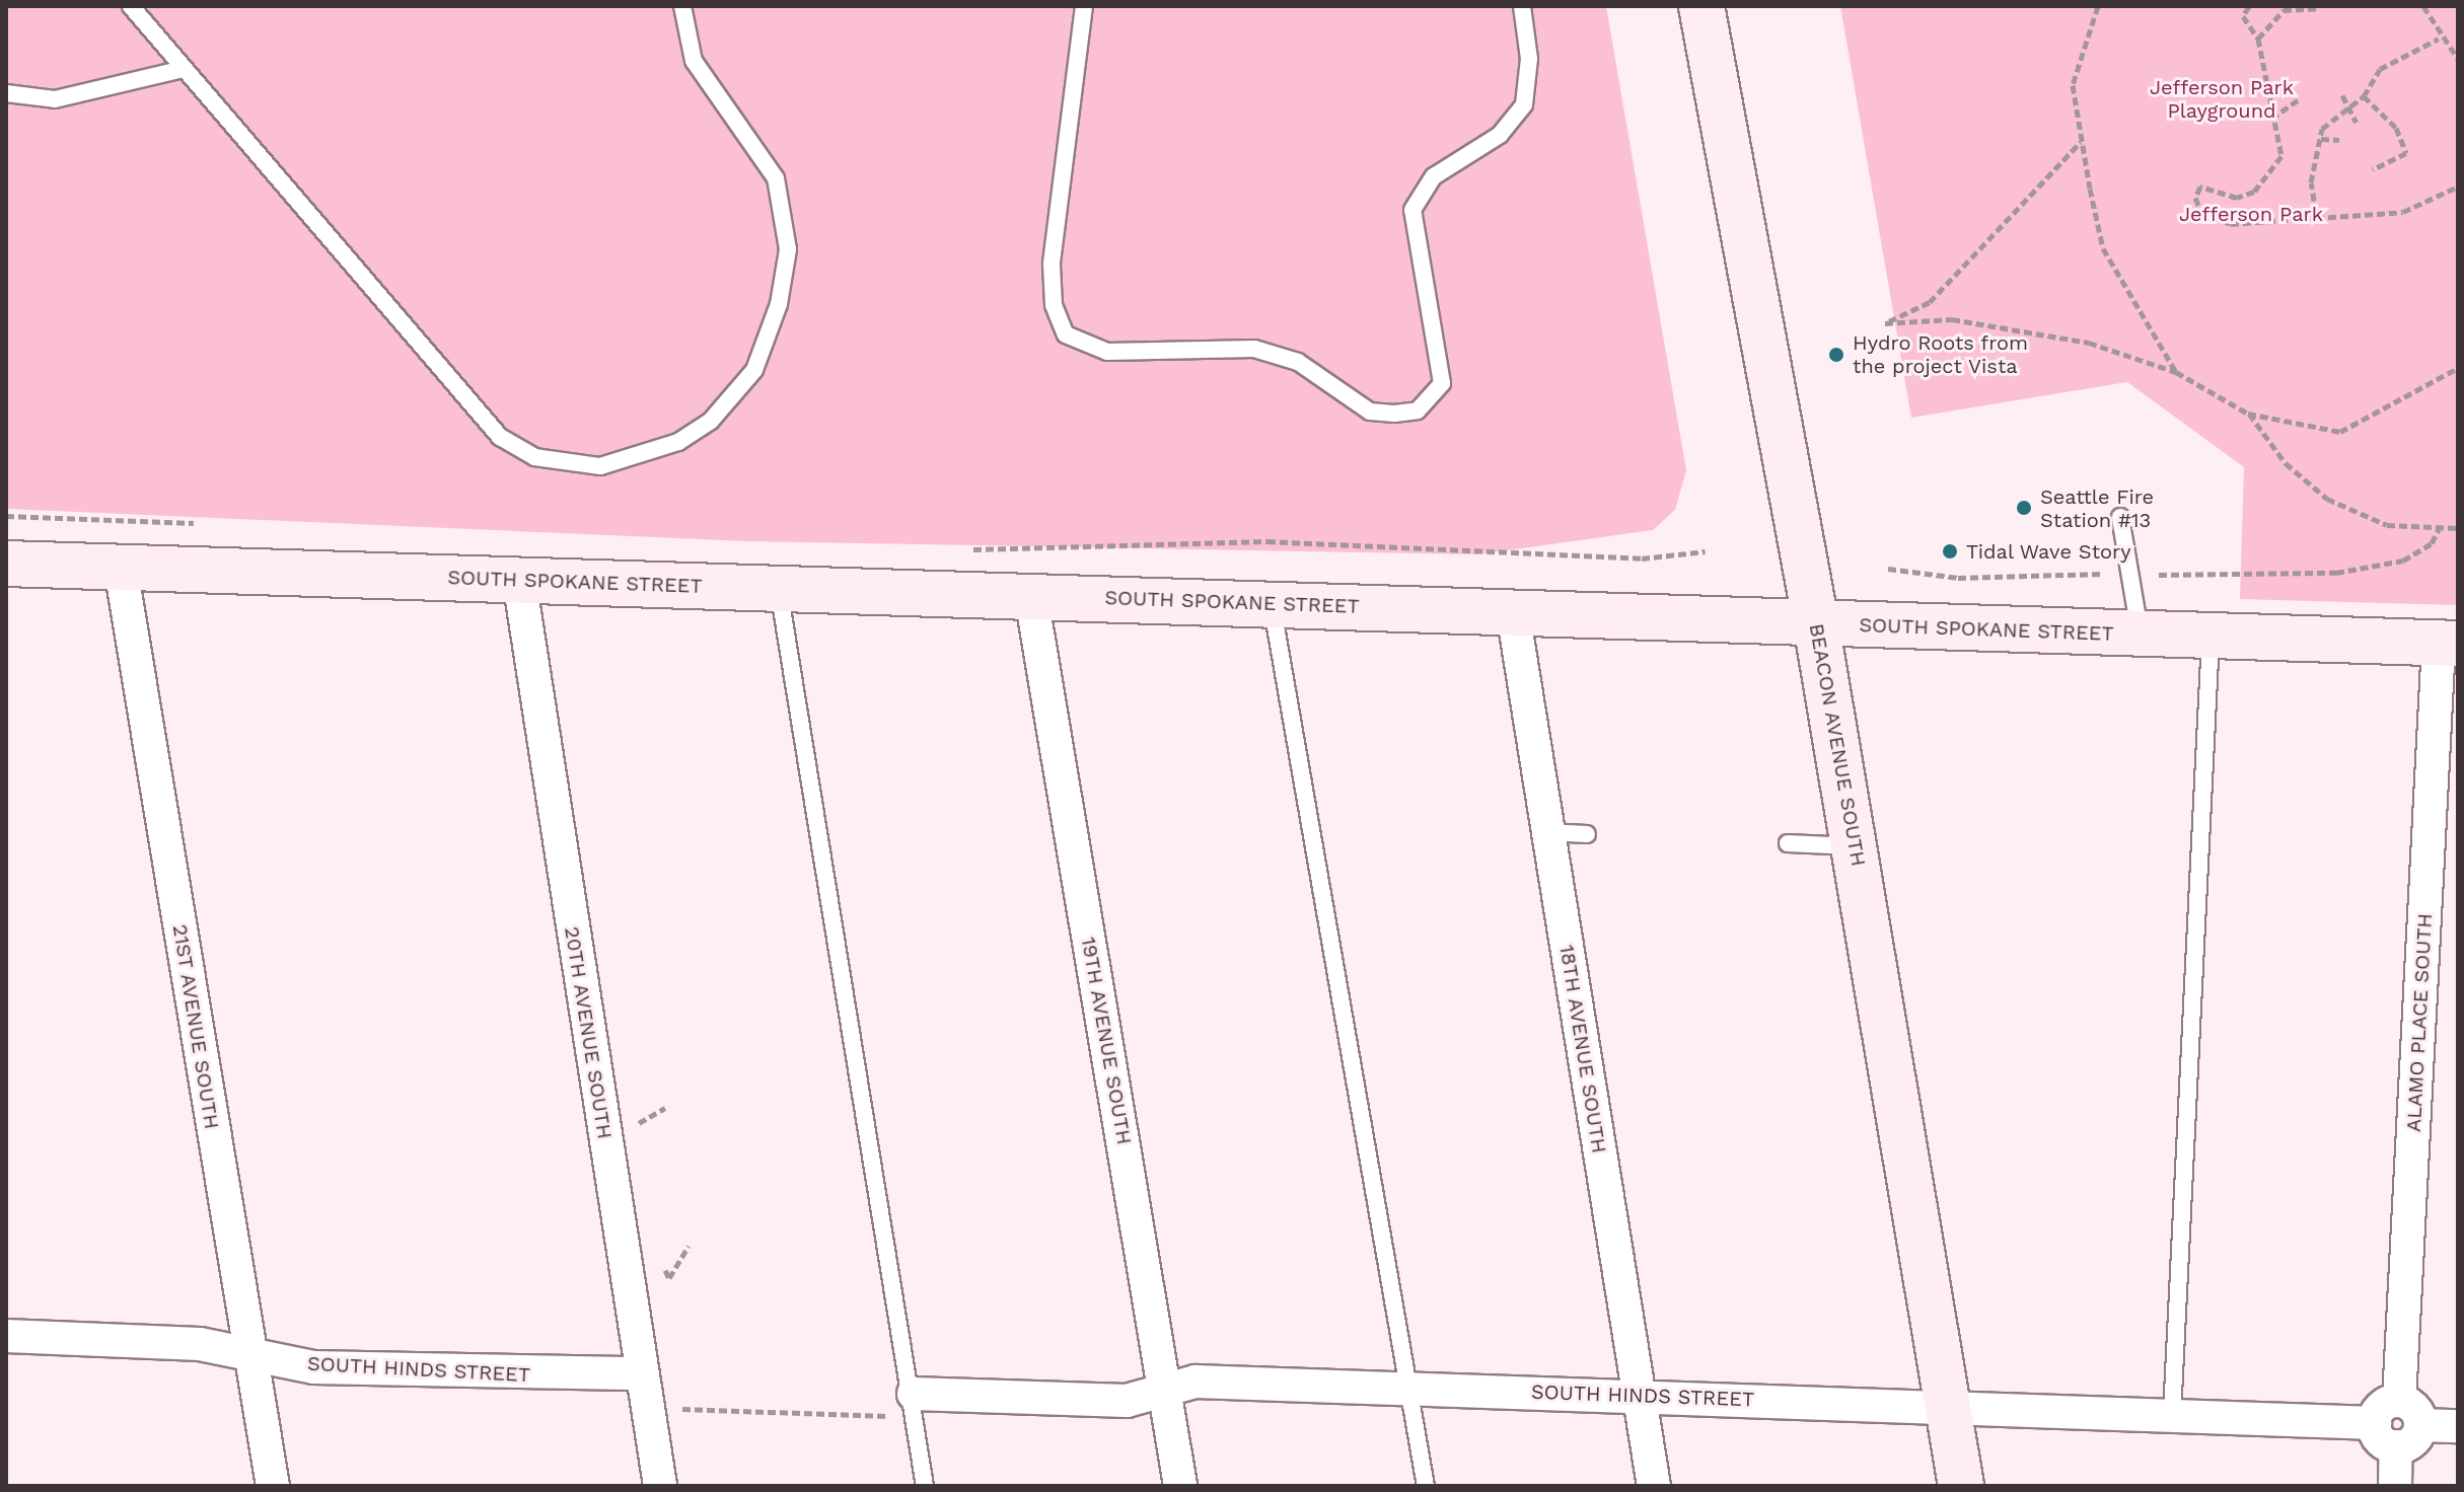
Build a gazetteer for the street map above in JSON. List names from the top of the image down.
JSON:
{
  "streets": {
    "main road": ["SOUTH SPOKANE STREET", "BEACON AVENUE SOUTH"],
    "street": [
      "ALAMO PLACE SOUTH",
      "21ST AVENUE SOUTH",
      "20TH AVENUE SOUTH",
      "19TH AVENUE SOUTH",
      "18TH AVENUE SOUTH",
      "SOUTH HINDS STREET"
    ]
  },
  "crossings": [
    ["SOUTH SPOKANE STREET", "BEACON AVENUE SOUTH"],
    ["SOUTH SPOKANE STREET", "ALAMO PLACE SOUTH"],
    ["SOUTH SPOKANE STREET", "21ST AVENUE SOUTH"],
    ["SOUTH SPOKANE STREET", "20TH AVENUE SOUTH"],
    ["SOUTH SPOKANE STREET", "19TH AVENUE SOUTH"],
    ["SOUTH SPOKANE STREET", "18TH AVENUE SOUTH"],
    ["BEACON AVENUE SOUTH", "SOUTH HINDS STREET"],
    ["ALAMO PLACE SOUTH", "SOUTH HINDS STREET"],
    ["21ST AVENUE SOUTH", "SOUTH HINDS STREET"],
    ["20TH AVENUE SOUTH", "SOUTH HINDS STREET"],
    ["19TH AVENUE SOUTH", "SOUTH HINDS STREET"],
    ["18TH AVENUE SOUTH", "SOUTH HINDS STREET"]
  ],
  "parks": ["Jefferson Park Playground", "Jefferson Park"],
  "places": ["Hydro Roots from the project Vista", "Seattle Fire Station #13", "Tidal Wave Story"]
}
